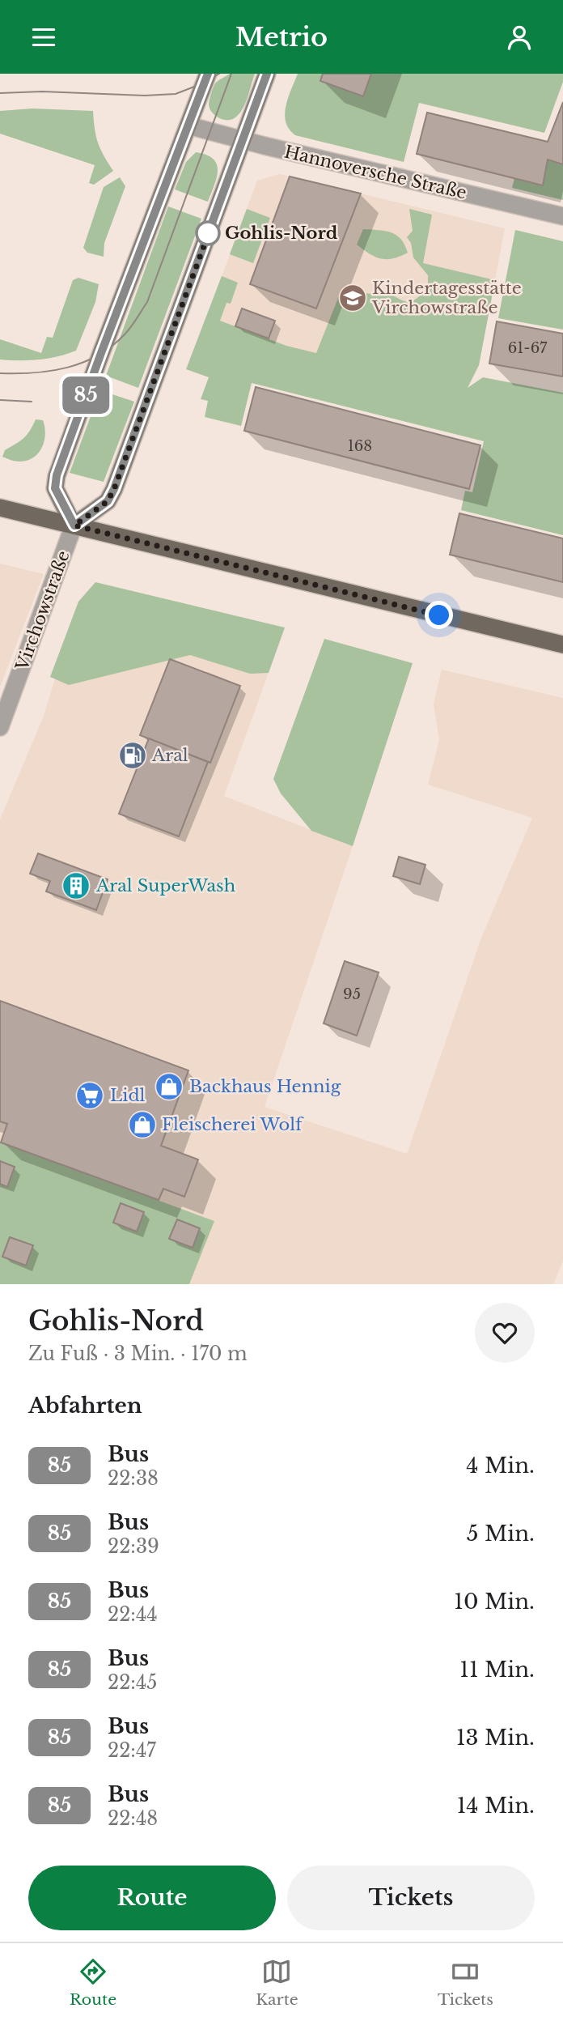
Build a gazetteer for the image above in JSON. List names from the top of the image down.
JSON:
{
  "streets": {
    "street": ["Hannoversche Straße", "Virchowstraße"]
  },
  "places": {
    "other": ["Gohlis-Nord"],
    "school or university": ["Kindertagesstätte Virchowstraße"],
    "fuel station": ["Aral"],
    "building": ["Aral SuperWash"],
    "shop": ["Backhaus Hennig", "Fleischerei Wolf"],
    "supermarket": ["Lidl"]
  },
  "lines": ["bus line 85"],
  "house_numbers": ["61-67", "168", "95"],
  "page": {
    "header": "Metrio",
    "on_map": "85",
    "heading": [
      ["Gohlis-Nord", "Zu Fuß · 3 Min. · 170 m"],
      "Abfahrten"
    ],
    "list": [
      {
        "mark": "85",
        "name": "Bus",
        "note": "22:38",
        "value": "4 Min."
      },
      {
        "mark": "85",
        "name": "Bus",
        "note": "22:39",
        "value": "5 Min."
      },
      {
        "mark": "85",
        "name": "Bus",
        "note": "22:44",
        "value": "10 Min."
      },
      {
        "mark": "85",
        "name": "Bus",
        "note": "22:45",
        "value": "11 Min."
      },
      {
        "mark": "85",
        "name": "Bus",
        "note": "22:47",
        "value": "13 Min."
      },
      {
        "mark": "85",
        "name": "Bus",
        "note": "22:48",
        "value": "14 Min."
      }
    ],
    "buttons": ["Route", "Tickets"],
    "tabs": ["Route", "Karte", "Tickets"]
  }
}
